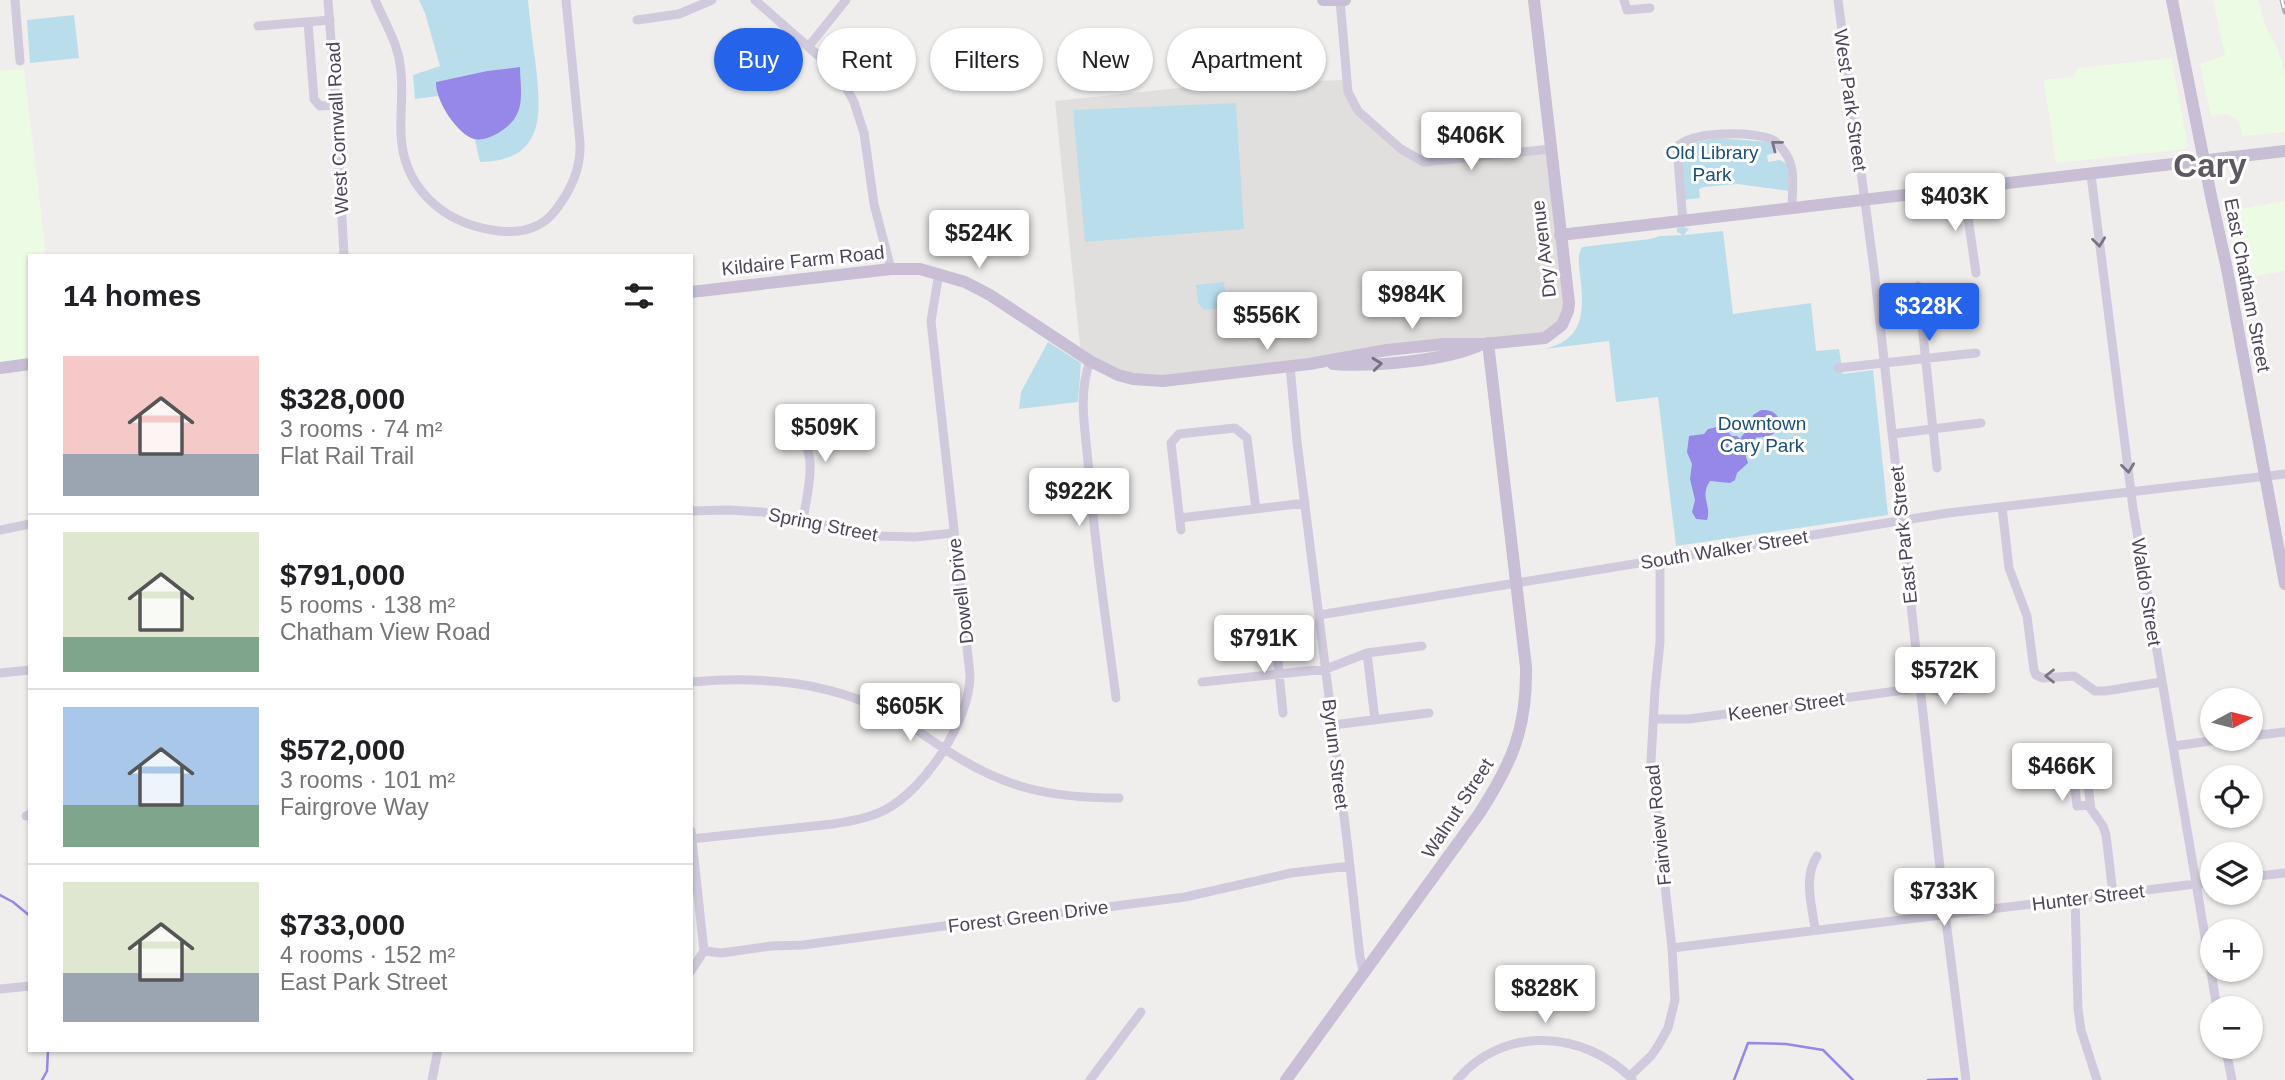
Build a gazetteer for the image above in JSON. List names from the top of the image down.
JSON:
{
  "streets": {
    "main road": [
      "Dry Avenue",
      "Kildaire Farm Road",
      "East Chatham Street",
      "Walnut Street"
    ],
    "street": [
      "West Park Street",
      "West Cornwall Road",
      "Spring Street",
      "East Park Street",
      "South Walker Street",
      "Dowell Drive",
      "Waldo Street",
      "Keener Street",
      "Byrum Street",
      "Fairview Road",
      "Hunter Street",
      "Forest Green Drive"
    ]
  },
  "crossings": [
    ["West Park Street", "East Park Street"],
    ["Dry Avenue", "Kildaire Farm Road"],
    ["Kildaire Farm Road", "Dowell Drive"],
    ["Kildaire Farm Road", "Byrum Street"],
    ["Kildaire Farm Road", "Walnut Street"],
    ["East Chatham Street", "South Walker Street"],
    ["Spring Street", "Dowell Drive"],
    ["East Park Street", "South Walker Street"],
    ["East Park Street", "Keener Street"],
    ["East Park Street", "Hunter Street"],
    ["South Walker Street", "Waldo Street"],
    ["South Walker Street", "Byrum Street"],
    ["South Walker Street", "Walnut Street"],
    ["South Walker Street", "Fairview Road"],
    ["Waldo Street", "Hunter Street"],
    ["Keener Street", "Fairview Road"],
    ["Byrum Street", "Walnut Street"],
    ["Byrum Street", "Forest Green Drive"],
    ["Fairview Road", "Hunter Street"]
  ],
  "one_way": ["Waldo Street"],
  "districts": ["Cary"],
  "parks": ["Old Library Park", "Downtown Cary Park"],
  "north": "right",
  "page": {
    "chip": [
      "Buy",
      "Rent",
      "Filters",
      "New",
      "Apartment"
    ],
    "price": [
      "$406K",
      "$403K",
      "$524K",
      "$984K",
      "$328K",
      "$556K",
      "$509K",
      "$922K",
      "$791K",
      "$572K",
      "$605K",
      "$466K",
      "$733K",
      "$828K"
    ],
    "heading": "14 homes",
    "list": [
      {
        "name": "$328,000",
        "note": "3 rooms · 74 m² · Flat Rail Trail"
      },
      {
        "name": "$791,000",
        "note": "5 rooms · 138 m² · Chatham View Road"
      },
      {
        "name": "$572,000",
        "note": "3 rooms · 101 m² · Fairgrove Way"
      },
      {
        "name": "$733,000",
        "note": "4 rooms · 152 m² · East Park Street"
      }
    ],
    "map_buttons": ["+", "−"]
  }
}
